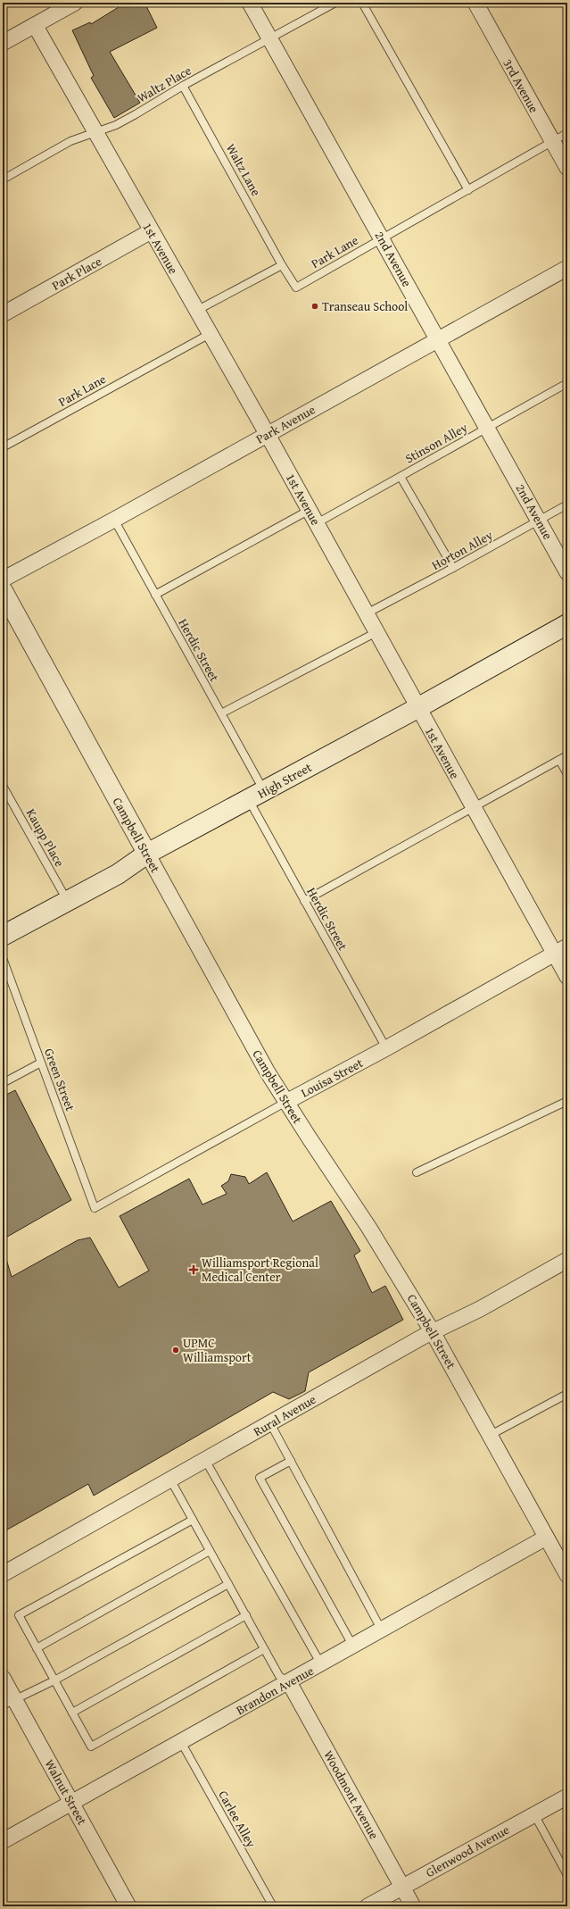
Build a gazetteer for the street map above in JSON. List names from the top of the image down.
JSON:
{
  "streets": {
    "main road": ["High Street"],
    "street": [
      "3rd Avenue",
      "1st Avenue",
      "2nd Avenue",
      "Park Place",
      "Park Avenue",
      "Campbell Street",
      "Louisa Street",
      "Rural Avenue",
      "Brandon Avenue",
      "Walnut Street",
      "Woodmont Avenue",
      "Glenwood Avenue"
    ],
    "lane": [
      "Waltz Place",
      "Waltz Lane",
      "Park Lane",
      "Stinson Alley",
      "Horton Alley",
      "Herdic Street",
      "Kaupp Place",
      "Green Street",
      "Carlee Alley"
    ]
  },
  "crossings": [
    ["Waltz Place", "Waltz Lane"],
    ["Waltz Place", "1st Avenue"],
    ["Waltz Place", "2nd Avenue"],
    ["3rd Avenue", "Park Lane"],
    ["Waltz Lane", "Park Lane"],
    ["1st Avenue", "Park Lane"],
    ["1st Avenue", "Park Place"],
    ["1st Avenue", "Park Avenue"],
    ["1st Avenue", "Stinson Alley"],
    ["1st Avenue", "Horton Alley"],
    ["1st Avenue", "High Street"],
    ["1st Avenue", "Louisa Street"],
    ["Park Lane", "2nd Avenue"],
    ["2nd Avenue", "Park Avenue"],
    ["2nd Avenue", "Stinson Alley"],
    ["2nd Avenue", "Horton Alley"],
    ["Park Avenue", "Herdic Street"],
    ["Herdic Street", "High Street"],
    ["Herdic Street", "Louisa Street"],
    ["High Street", "Campbell Street"],
    ["High Street", "Kaupp Place"],
    ["Campbell Street", "Louisa Street"],
    ["Campbell Street", "Rural Avenue"],
    ["Campbell Street", "Brandon Avenue"],
    ["Louisa Street", "Green Street"],
    ["Brandon Avenue", "Walnut Street"],
    ["Brandon Avenue", "Woodmont Avenue"],
    ["Brandon Avenue", "Carlee Alley"],
    ["Woodmont Avenue", "Glenwood Avenue"]
  ],
  "places": {
    "other": ["Transeau School", "UPMC Williamsport"],
    "health": ["Williamsport Regional Medical Center"]
  }
}
